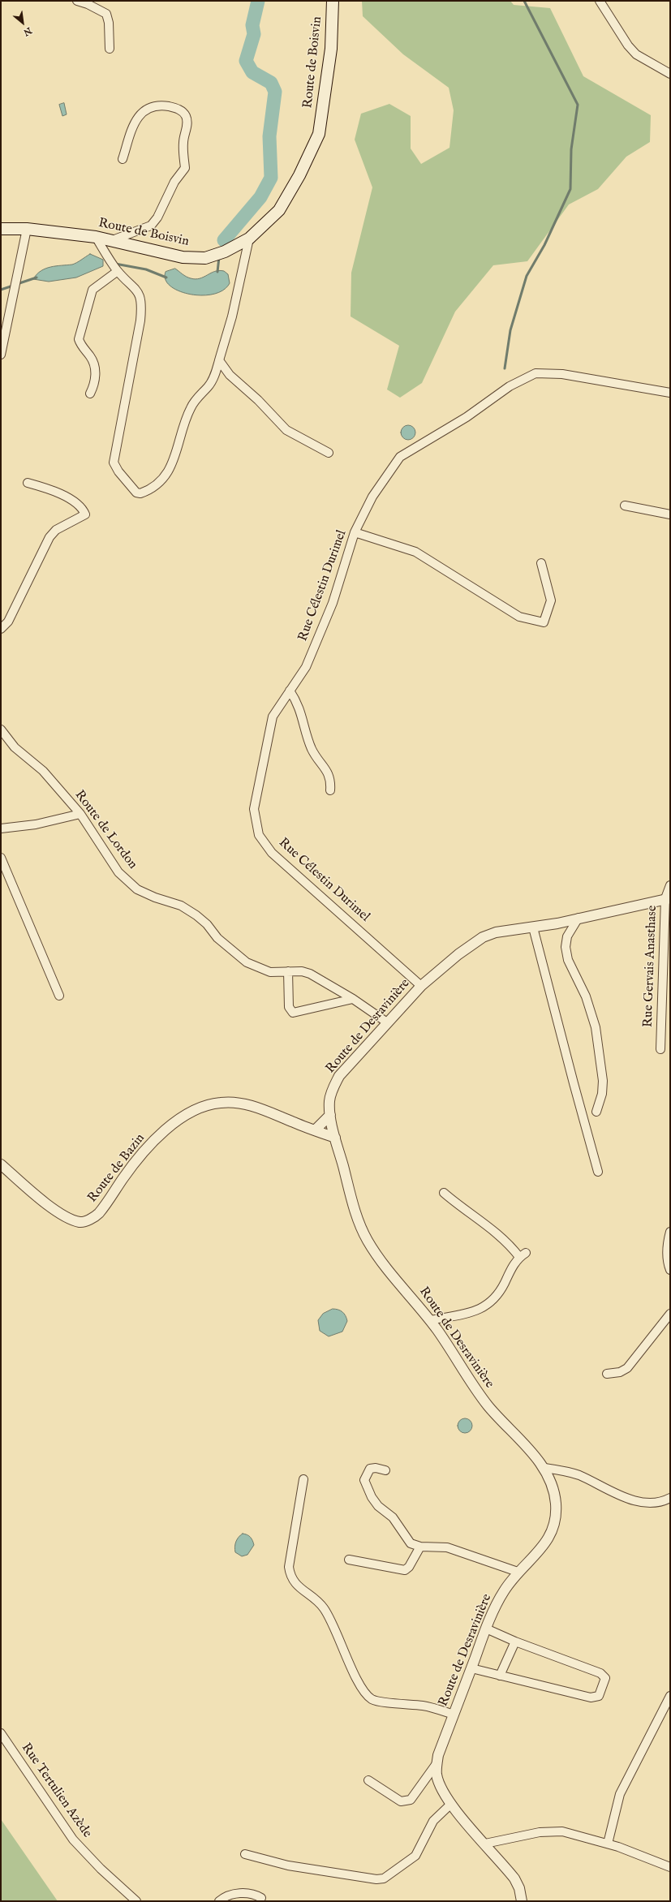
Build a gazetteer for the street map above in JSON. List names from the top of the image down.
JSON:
{
  "streets": {
    "main road": ["Route de Boisvin"],
    "street": [
      "Rue Célestin Durimel",
      "Route de Lordon",
      "Rue Gervais Anasthase",
      "Route de Desravinière",
      "Route de Bazin",
      "Rue Tertulien Azède"
    ]
  },
  "crossings": [
    ["Rue Célestin Durimel", "Route de Desravinière"],
    ["Route de Lordon", "Route de Desravinière"],
    ["Rue Gervais Anasthase", "Route de Desravinière"],
    ["Route de Desravinière", "Route de Bazin"]
  ],
  "north": "bottom right"
}
